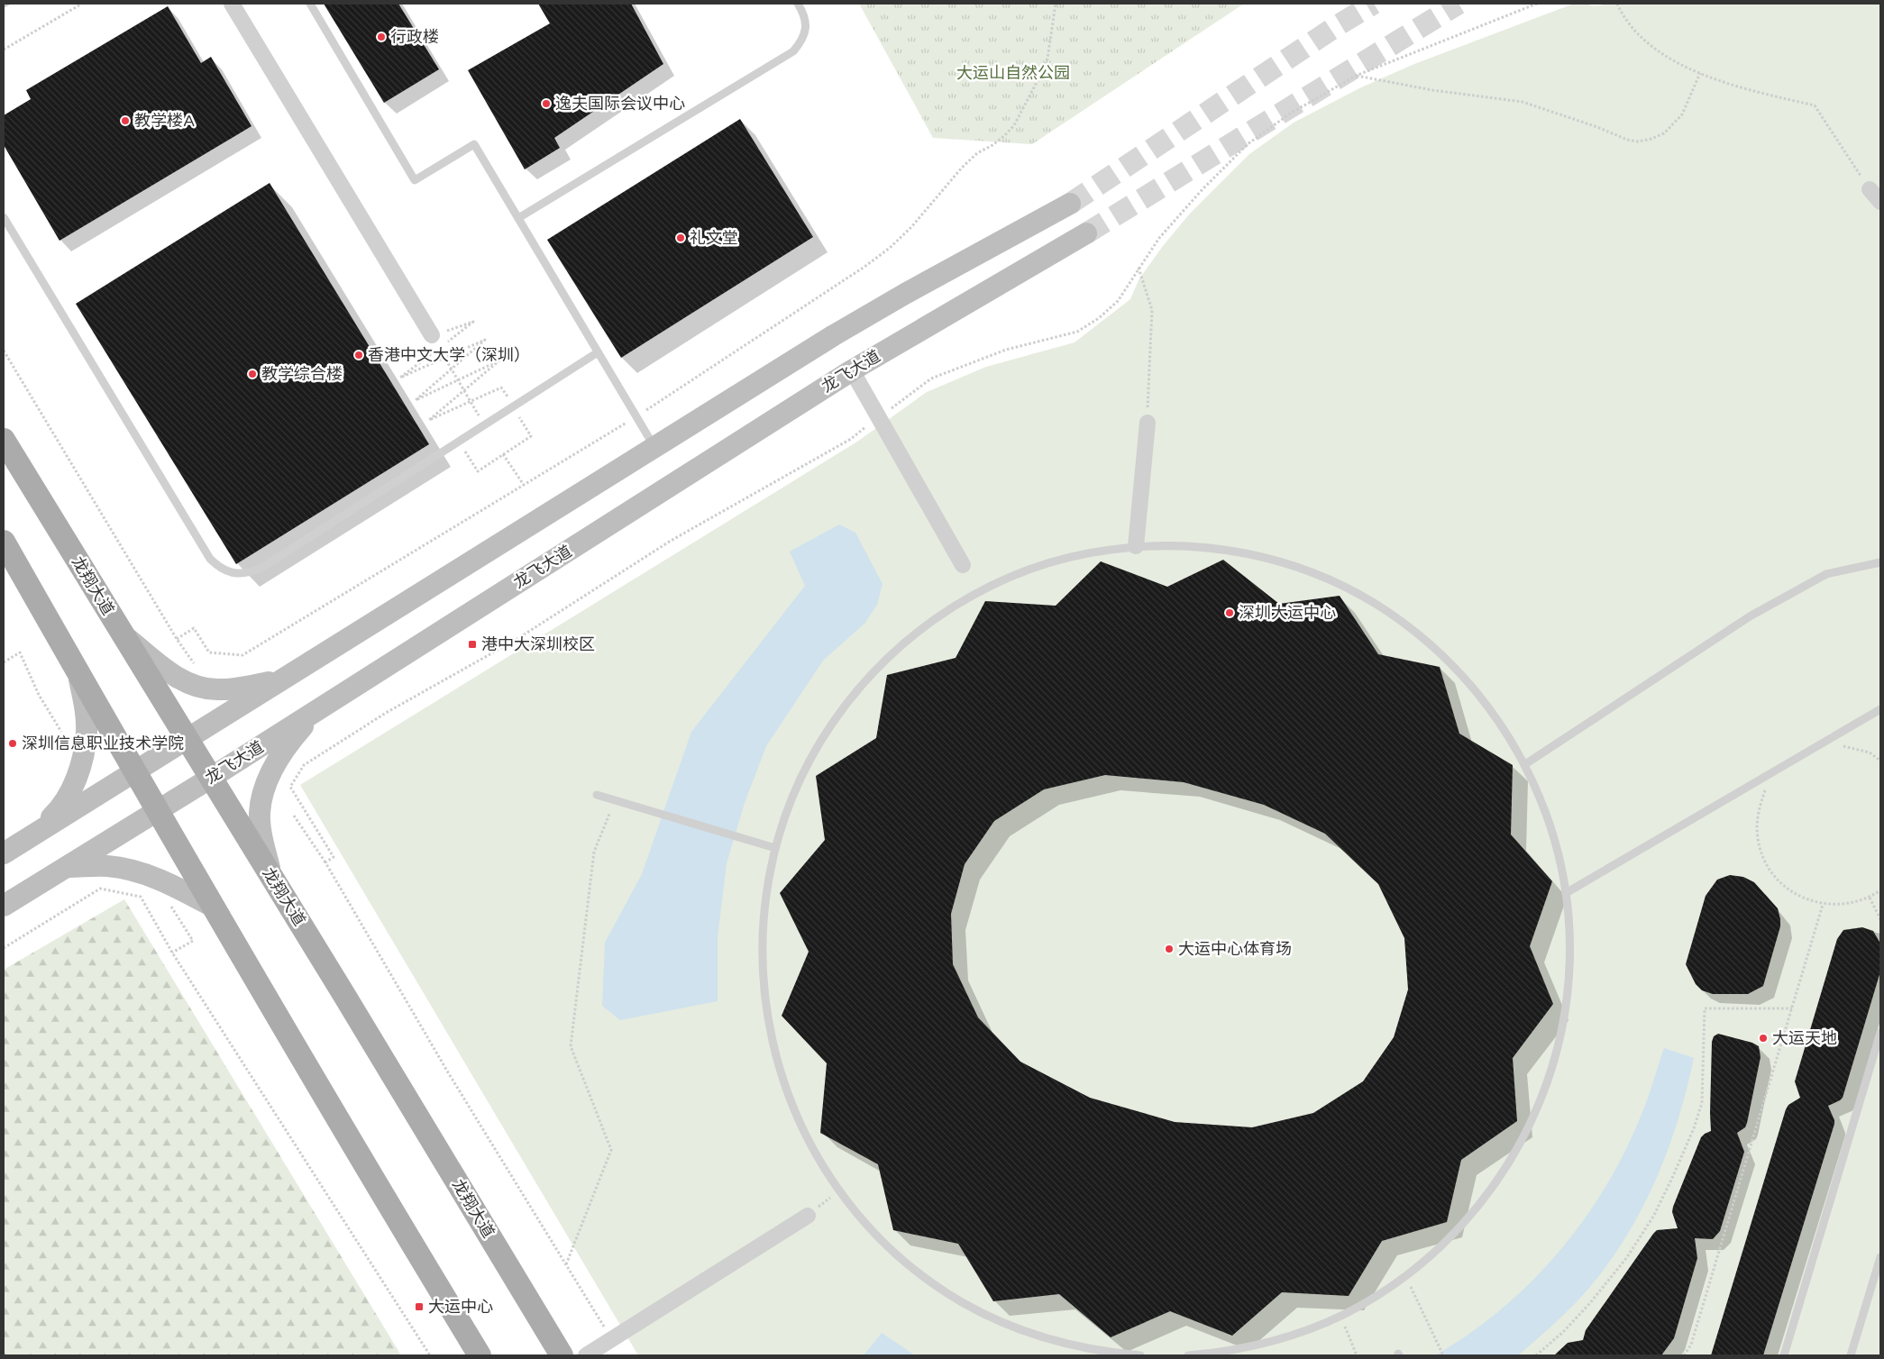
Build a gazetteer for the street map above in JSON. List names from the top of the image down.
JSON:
{
  "streets": {
    "main road": ["龙飞大道", "龙翔大道"]
  },
  "crossings": [
    ["龙飞大道", "龙翔大道"]
  ],
  "parks": ["大运山自然公园"],
  "places": {
    "other": [
      "行政楼",
      "逸夫国际会议中心",
      "教学楼A",
      "礼文堂",
      "香港中文大学（深圳）",
      "教学综合楼",
      "深圳大运中心",
      "深圳信息职业技术学院",
      "大运中心体育场",
      "大运天地"
    ],
    "transit": ["港中大深圳校区", "大运中心"]
  }
}
